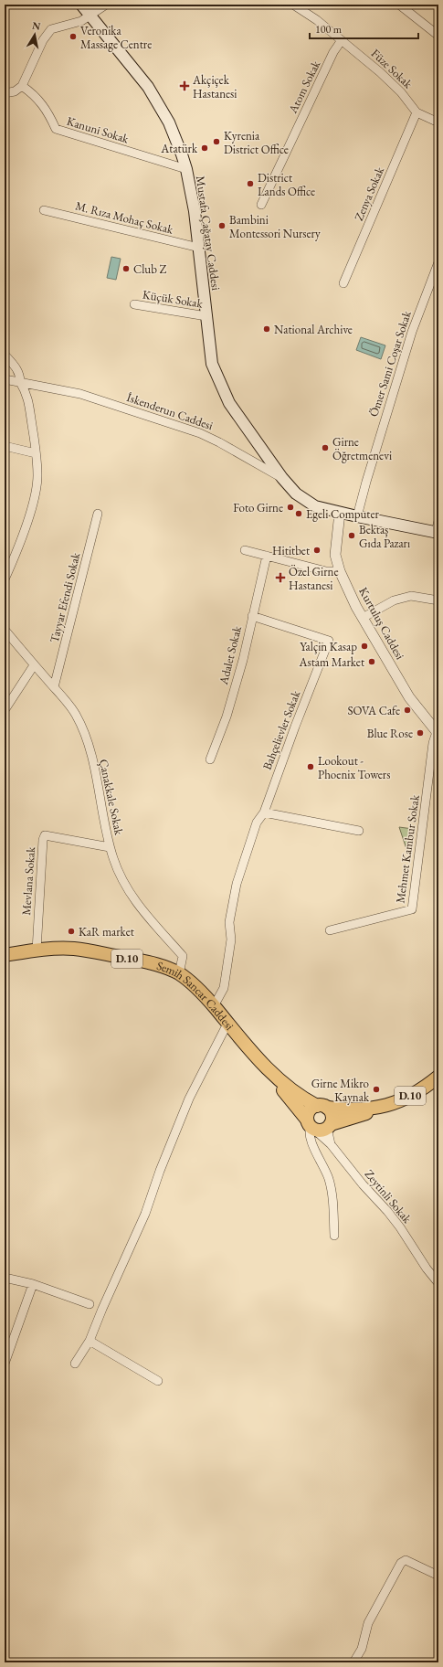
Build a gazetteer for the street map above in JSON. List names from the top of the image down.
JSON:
{
  "streets": {
    "main road": [
      "Mustafa Çağatay Caddesi",
      "İskenderun Caddesi",
      "D.10",
      "Semih Sancar Caddesi"
    ],
    "street": [
      "Füze Sokak",
      "Atom Sokak",
      "Kanuni Sokak",
      "Zenya Sokak",
      "M. Rıza Mohaç Sokak",
      "Küçük Sokak",
      "Ömer Sami Coşar Sokak",
      "Tayyar Efendi Sokak",
      "Kurtuluş Caddesi",
      "Adalet Sokak",
      "Bahçelievler Sokak",
      "Çanakkale Sokak",
      "Mehmet Kambur Sokak",
      "Mevlana Sokak",
      "Zeytinli Sokak"
    ]
  },
  "crossings": [
    ["Füze Sokak", "Atom Sokak"],
    ["Füze Sokak", "Zenya Sokak"],
    ["Kanuni Sokak", "Mustafa Çağatay Caddesi"],
    ["M. Rıza Mohaç Sokak", "Mustafa Çağatay Caddesi"],
    ["Mustafa Çağatay Caddesi", "Küçük Sokak"],
    ["Mustafa Çağatay Caddesi", "İskenderun Caddesi"],
    ["Ömer Sami Coşar Sokak", "İskenderun Caddesi"],
    ["İskenderun Caddesi", "Kurtuluş Caddesi"],
    ["Tayyar Efendi Sokak", "Çanakkale Sokak"],
    ["Kurtuluş Caddesi", "Mehmet Kambur Sokak"],
    ["Adalet Sokak", "Bahçelievler Sokak"],
    ["Çanakkale Sokak", "Mevlana Sokak"],
    ["Çanakkale Sokak", "Semih Sancar Caddesi"],
    ["Mevlana Sokak", "Semih Sancar Caddesi"],
    ["Semih Sancar Caddesi", "Zeytinli Sokak"]
  ],
  "places": {
    "other": [
      "Veronika Massage Centre",
      "Kyrenia District Office",
      "Atatürk",
      "District Lands Office",
      "Bambini Montessori Nursery",
      "Club Z",
      "National Archive",
      "Girne Öğretmenevi",
      "Foto Girne",
      "Egeli Computer",
      "Bektaş Gıda Pazarı",
      "Hititbet",
      "Yalçin Kasap",
      "Astam Market",
      "SOVA Cafe",
      "Blue Rose",
      "Lookout - Phoenix Towers",
      "KaR market",
      "Girne Mikro Kaynak"
    ],
    "health": ["Akçiçek Hastanesi", "Özel Girne Hastanesi"]
  },
  "scale_bar": "100 m",
  "north": "top"
}
